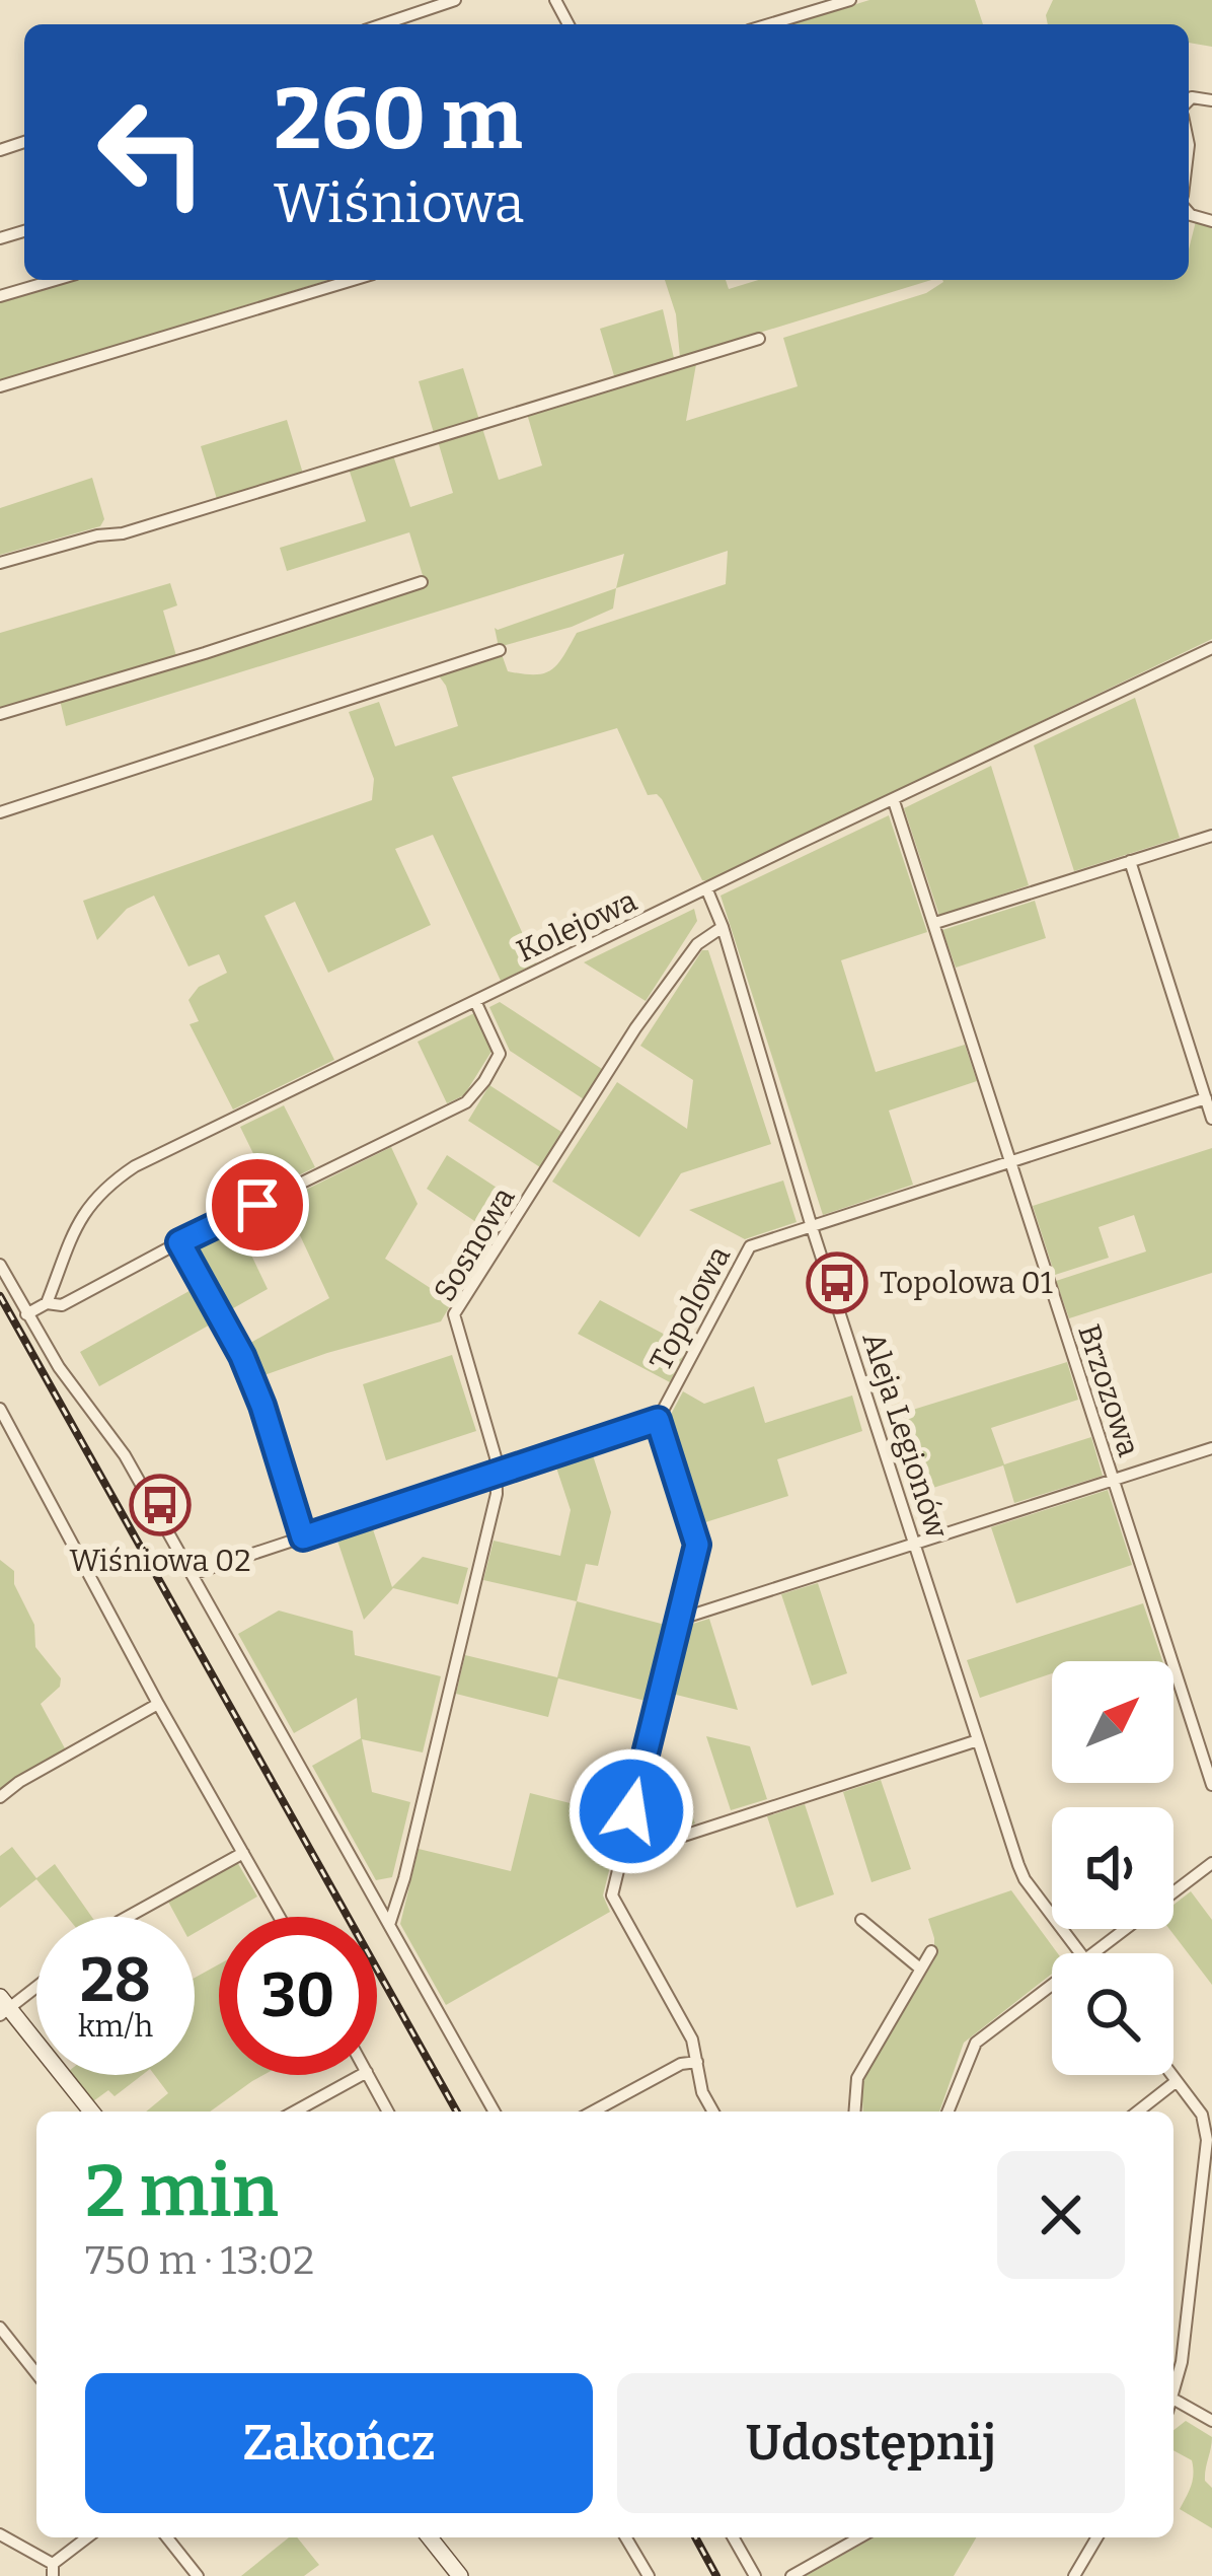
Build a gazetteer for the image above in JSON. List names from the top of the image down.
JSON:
{
  "streets": {
    "street": [
      "Kolejowa",
      "Sosnowa",
      "Topolowa",
      "Brzozowa",
      "Aleja Legionów"
    ]
  },
  "crossings": [
    ["Kolejowa", "Brzozowa"],
    ["Kolejowa", "Aleja Legionów"],
    ["Sosnowa", "Aleja Legionów"],
    ["Topolowa", "Brzozowa"],
    ["Topolowa", "Aleja Legionów"]
  ],
  "places": {
    "bus stop": ["Topolowa 01", "Wiśniowa 02"]
  },
  "north": "top right",
  "page": {
    "turn": ["260 m", "Wiśniowa"],
    "speed": "28 km/h",
    "limit": "30",
    "heading": ["2 min", "750 m · 13:02"],
    "buttons": ["Zakończ", "Udostępnij"]
  }
}
